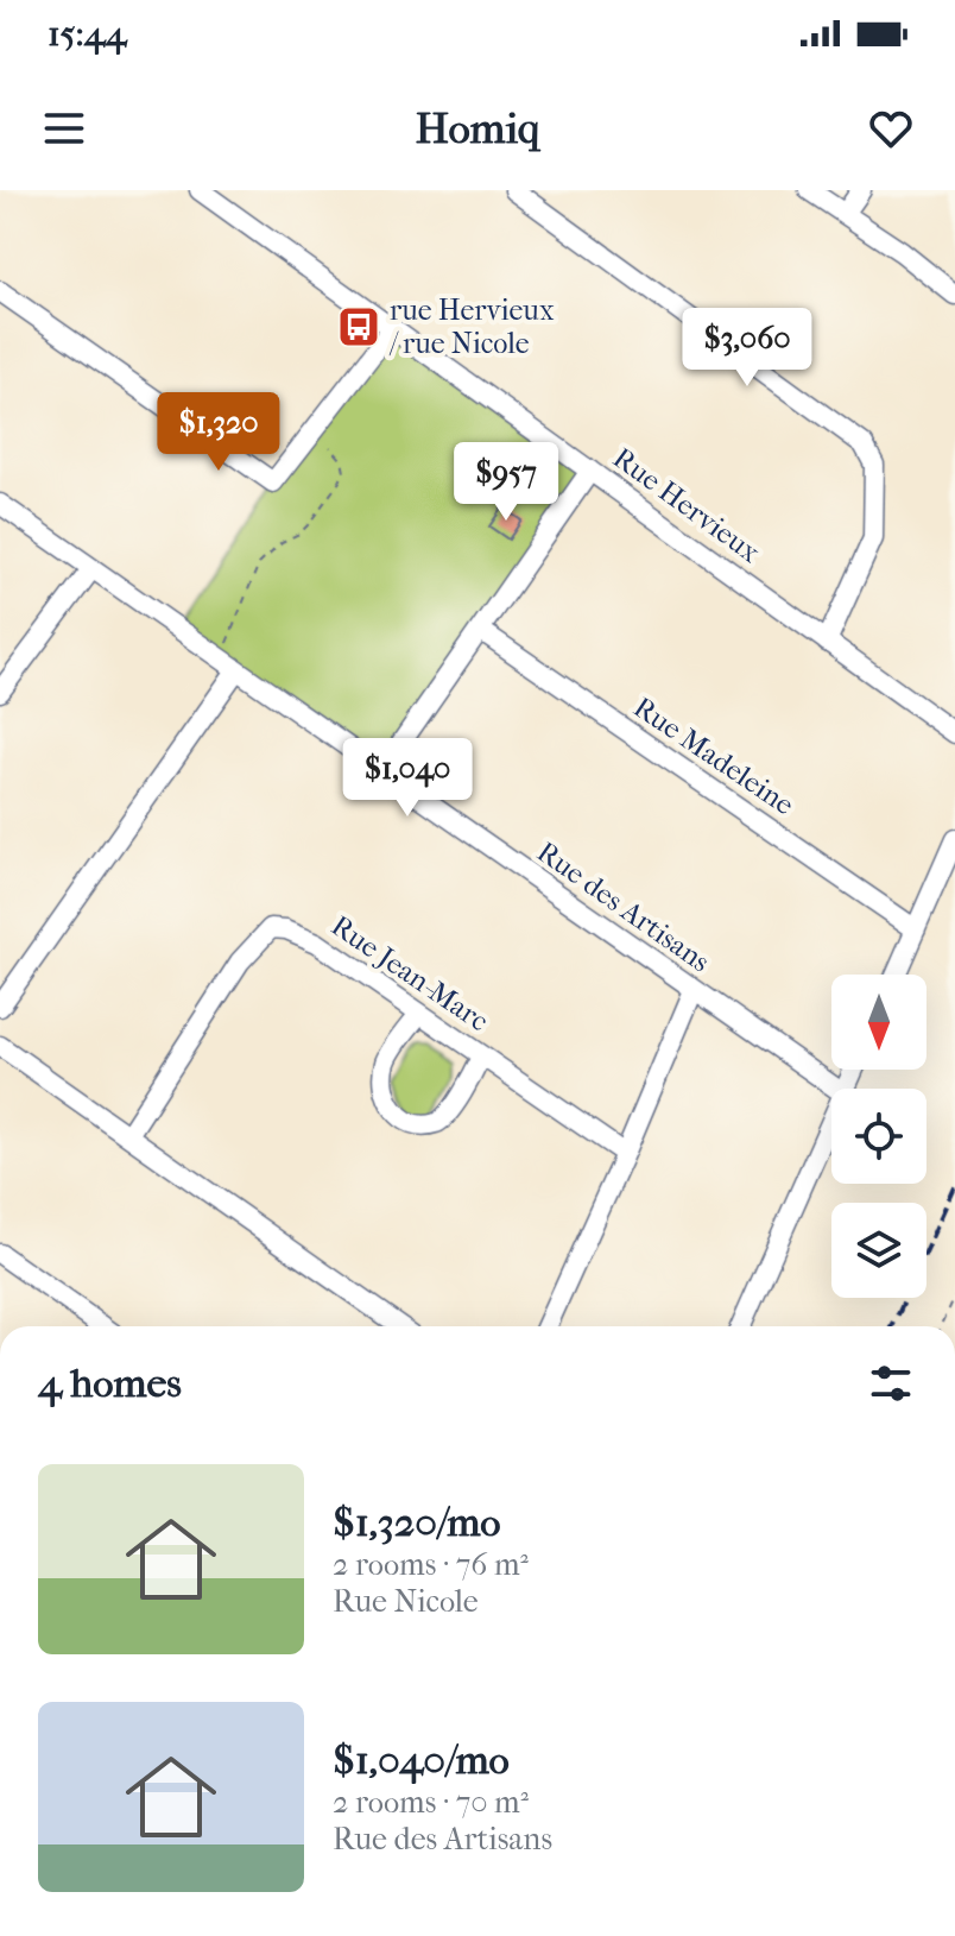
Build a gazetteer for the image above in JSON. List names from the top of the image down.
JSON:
{
  "streets": {
    "street": [
      "Rue Hervieux",
      "Rue Madeleine",
      "Rue des Artisans",
      "Rue Jean-Marc"
    ]
  },
  "places": {
    "bus stop": ["rue Hervieux / rue Nicole"]
  },
  "north": "bottom",
  "page": {
    "status": "15:44",
    "header": "Homiq",
    "price": [
      "$3,060",
      "$1,320",
      "$957",
      "$1,040"
    ],
    "heading": "4 homes",
    "list": [
      {
        "name": "$1,320/mo",
        "note": "2 rooms · 76 m² · Rue Nicole"
      },
      {
        "name": "$1,040/mo",
        "note": "2 rooms · 70 m² · Rue des Artisans"
      }
    ]
  }
}
